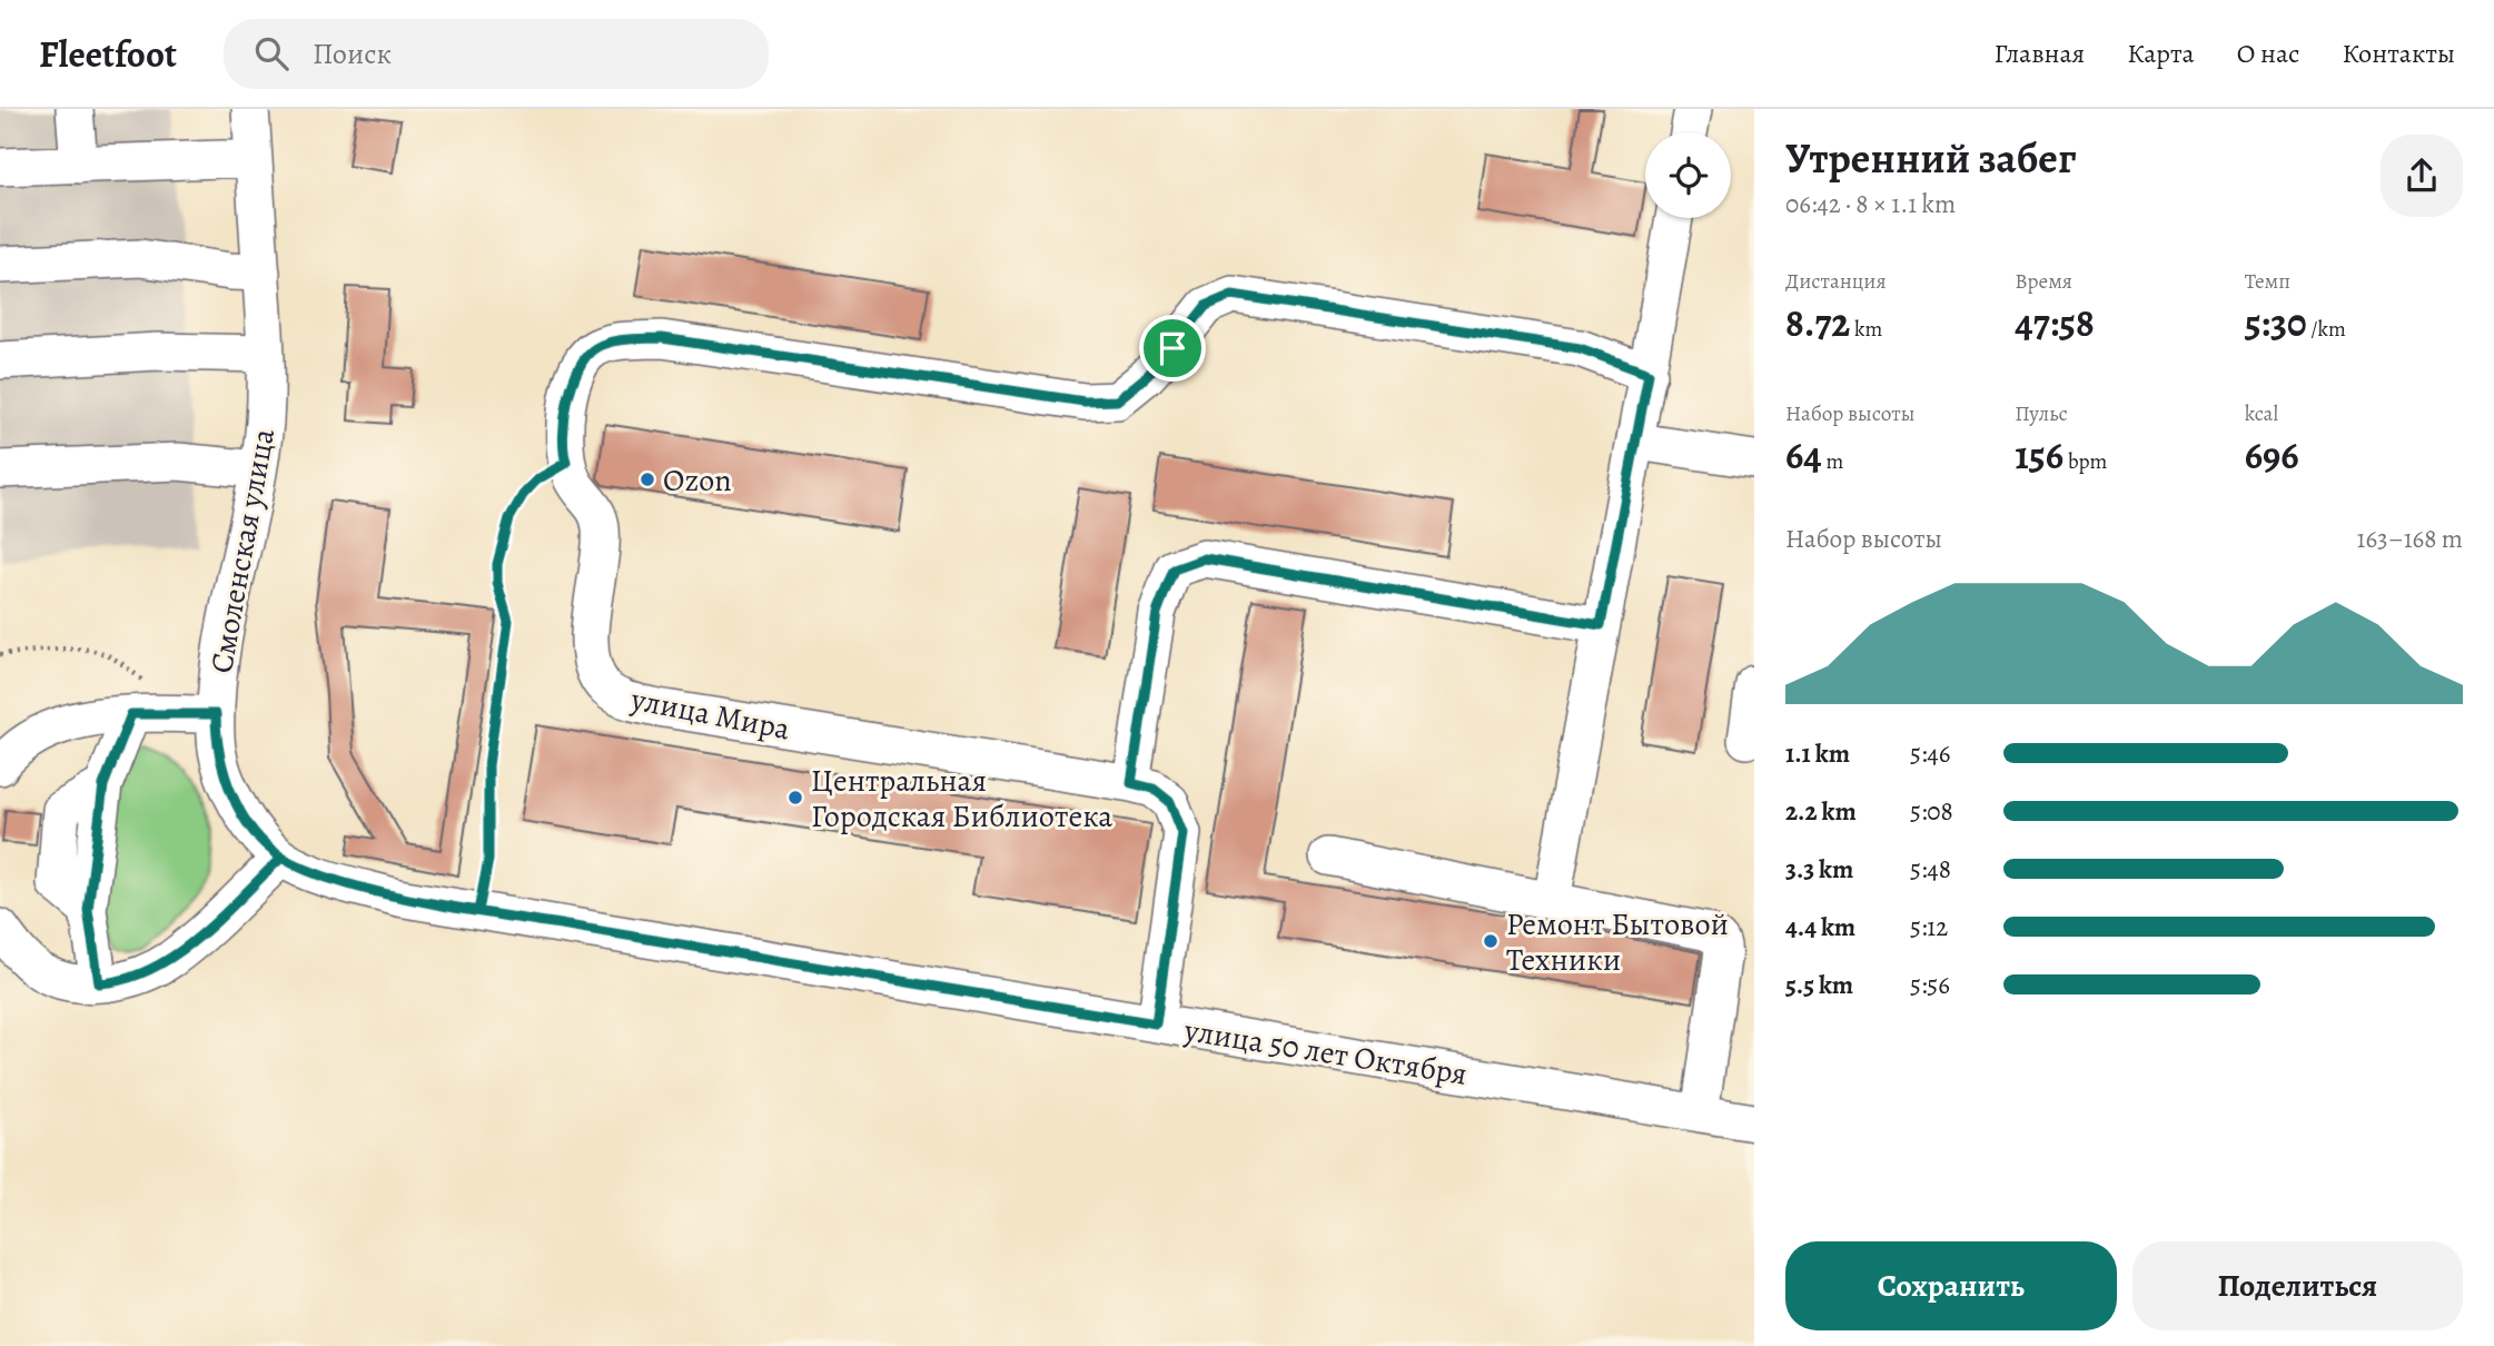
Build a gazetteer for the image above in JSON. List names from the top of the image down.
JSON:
{
  "streets": {
    "street": ["Смоленская улица", "улица Мира", "улица 50 лет Октября"]
  },
  "crossings": [
    ["Смоленская улица", "улица 50 лет Октября"],
    ["улица Мира", "улица 50 лет Октября"]
  ],
  "places": ["Ozon", "Центральная Городская Библиотека", "Ремонт Бытовой Техники"],
  "page": {
    "header": "Fleetfoot",
    "search": "Поиск",
    "nav": [
      "Главная",
      "Карта",
      "О нас",
      "Контакты"
    ],
    "heading": ["Утренний забег", "06:42 · 8 × 1.1 km"],
    "stats": [
      ["Дистанция", "8.72 km"],
      ["Время", "47:58"],
      ["Темп", "5:30 /km"],
      ["Набор высоты", "64 m"],
      ["Пульс", "156 bpm"],
      ["kcal", "696"]
    ],
    "chart": ["Набор высоты", "163–168 m"],
    "list": [
      {
        "name": "1.1 km",
        "note": "5:46"
      },
      {
        "name": "2.2 km",
        "note": "5:08"
      },
      {
        "name": "3.3 km",
        "note": "5:48"
      },
      {
        "name": "4.4 km",
        "note": "5:12"
      },
      {
        "name": "5.5 km",
        "note": "5:56"
      }
    ],
    "buttons": ["Сохранить", "Поделиться"]
  }
}
